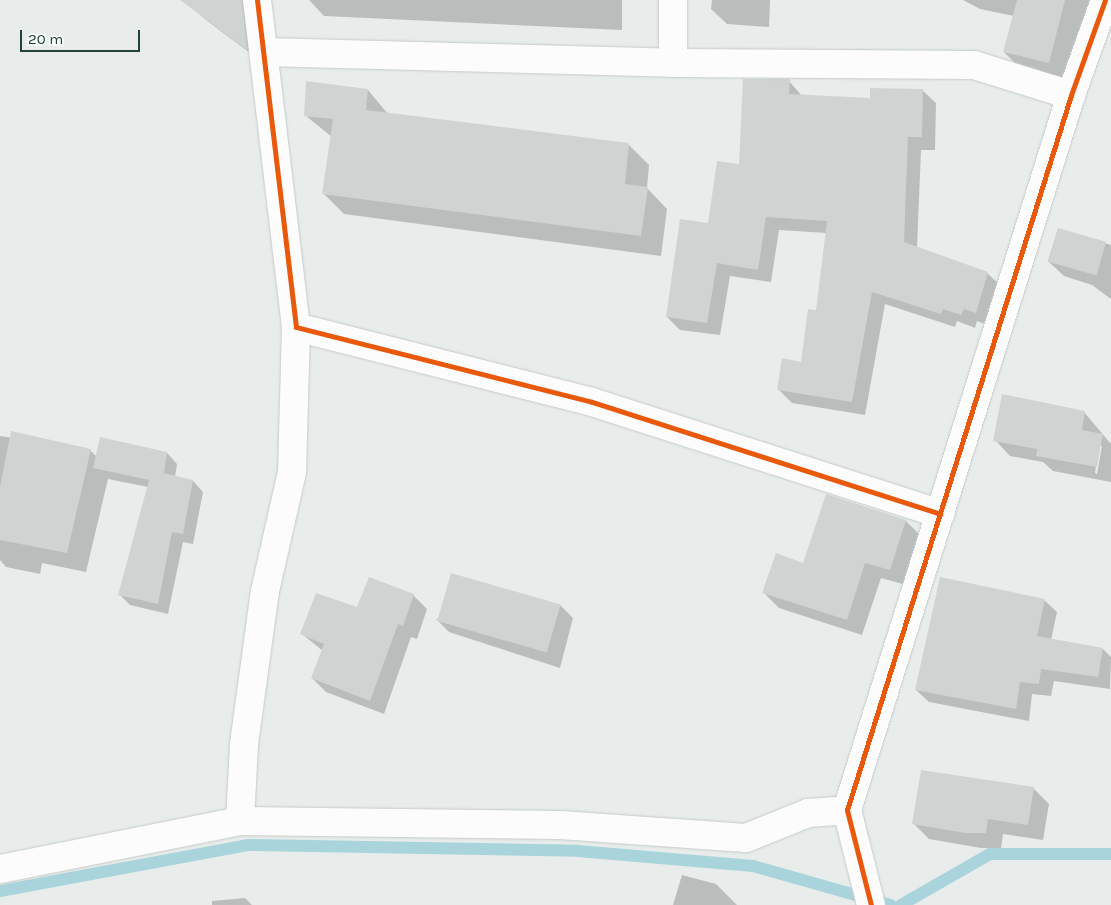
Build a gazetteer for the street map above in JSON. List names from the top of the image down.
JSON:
{
  "scale_bar": "20 m"
}
